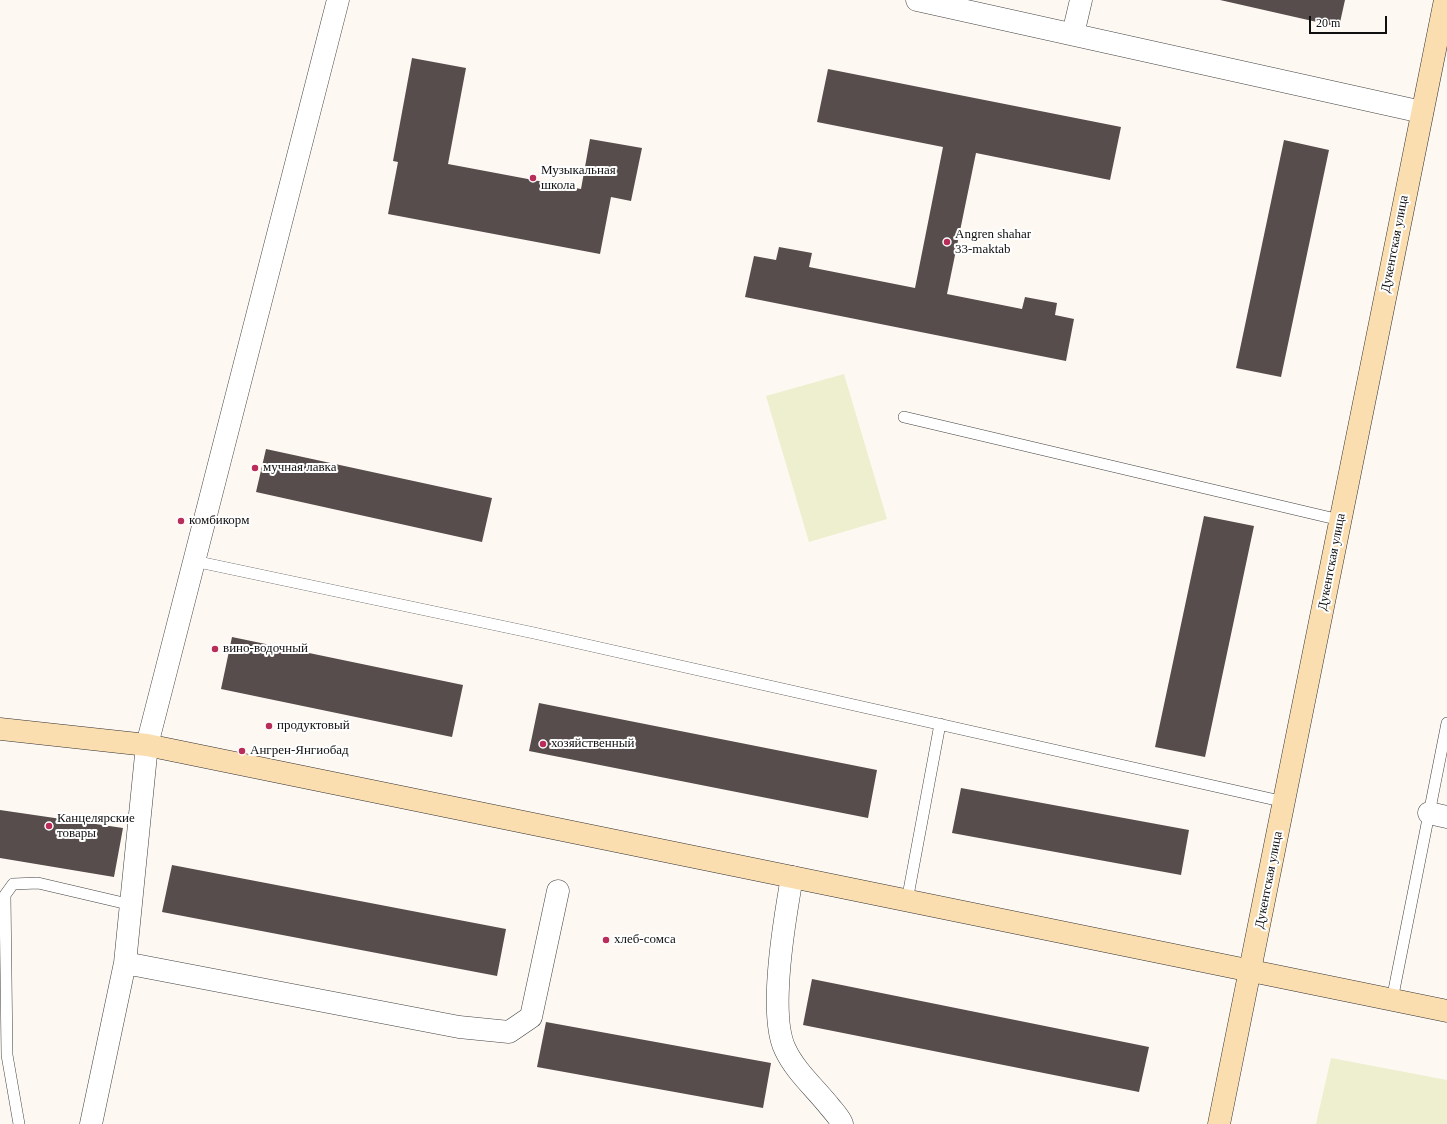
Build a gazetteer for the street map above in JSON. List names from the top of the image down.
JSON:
{
  "streets": {
    "main road": ["Дукентская улица"]
  },
  "places": [
    "Музыкальная школа",
    "Angren shahar 33-maktab",
    "мучная лавка",
    "комбикорм",
    "вино-водочный",
    "продуктовый",
    "хозяйственный",
    "Ангрен-Янгиобад",
    "Канцелярские товары",
    "хлеб-сомса"
  ],
  "scale_bar": "20 m"
}
